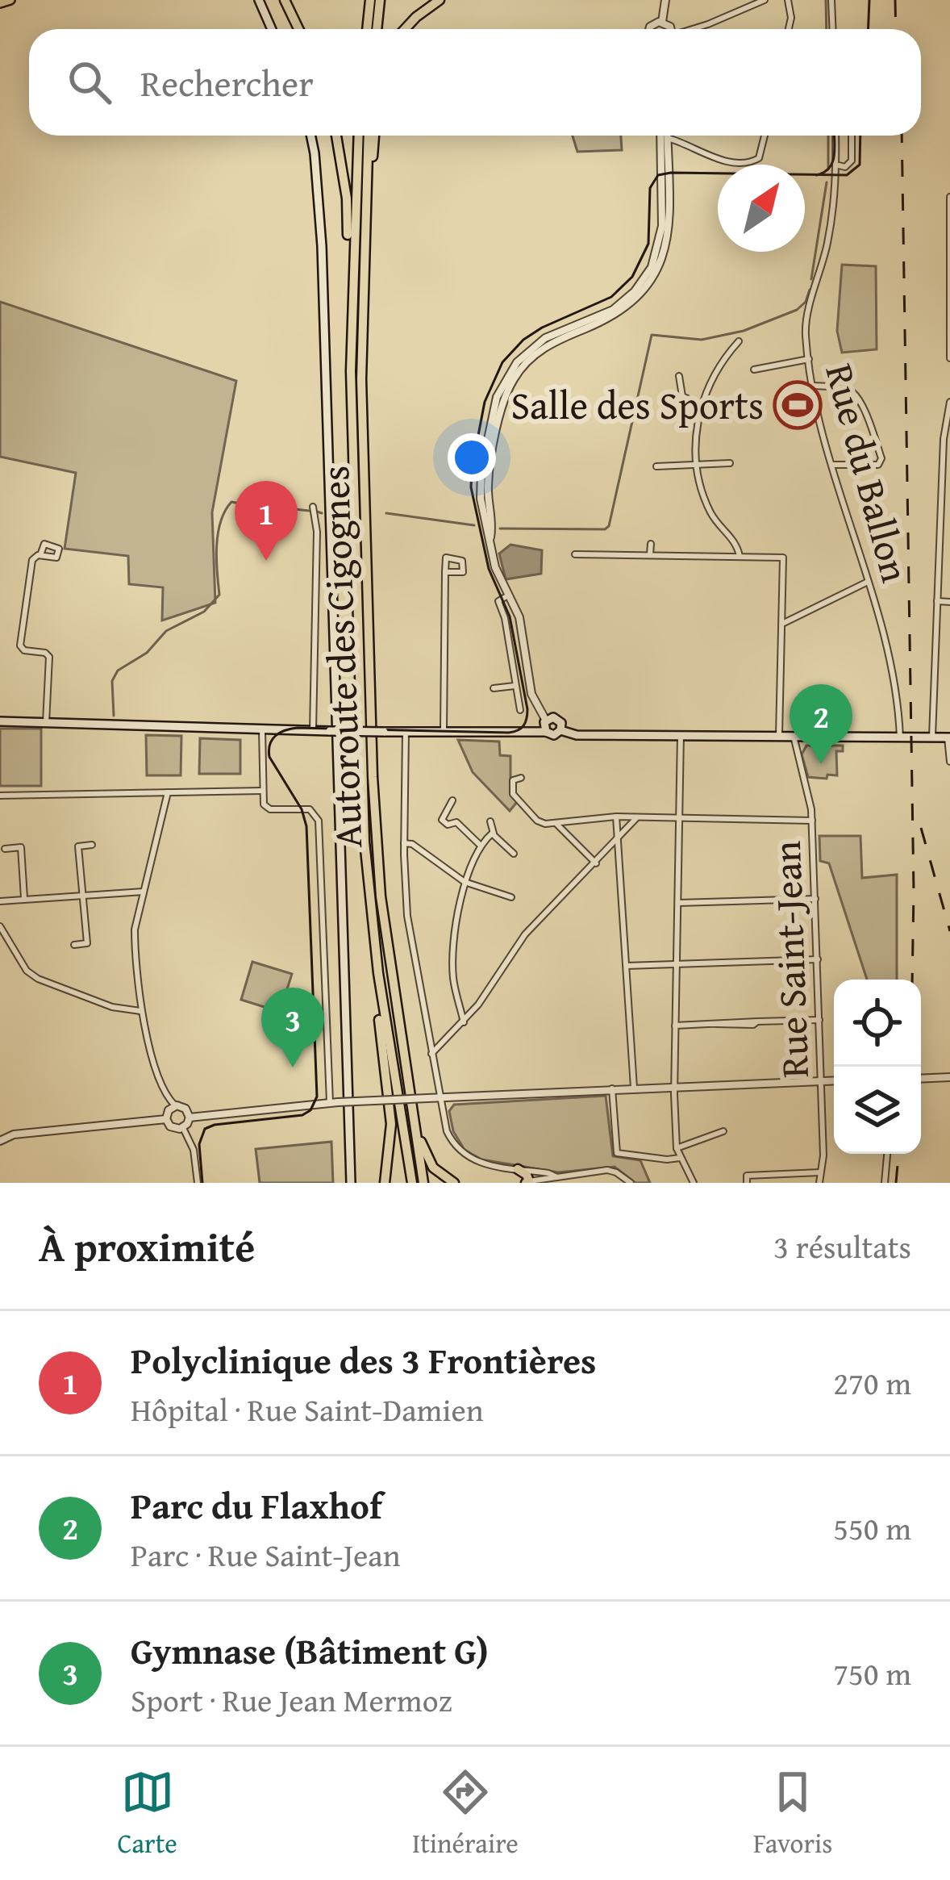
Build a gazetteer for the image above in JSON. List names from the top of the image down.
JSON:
{
  "streets": {
    "highway": ["Autoroute des Cigognes"],
    "street": ["Rue du Ballon", "Rue Saint-Jean"]
  },
  "places": {
    "sports": ["Salle des Sports"]
  },
  "north": "top right",
  "page": {
    "search": "Rechercher",
    "pins": ["1", "2", "3"],
    "heading": ["À proximité", "3 résultats"],
    "list": [
      {
        "mark": "1",
        "name": "Polyclinique des 3 Frontières",
        "note": "Hôpital · Rue Saint-Damien",
        "value": "270 m"
      },
      {
        "mark": "2",
        "name": "Parc du Flaxhof",
        "note": "Parc · Rue Saint-Jean",
        "value": "550 m"
      },
      {
        "mark": "3",
        "name": "Gymnase (Bâtiment G)",
        "note": "Sport · Rue Jean Mermoz",
        "value": "750 m"
      }
    ],
    "nav": ["Carte", "Itinéraire", "Favoris"]
  }
}
